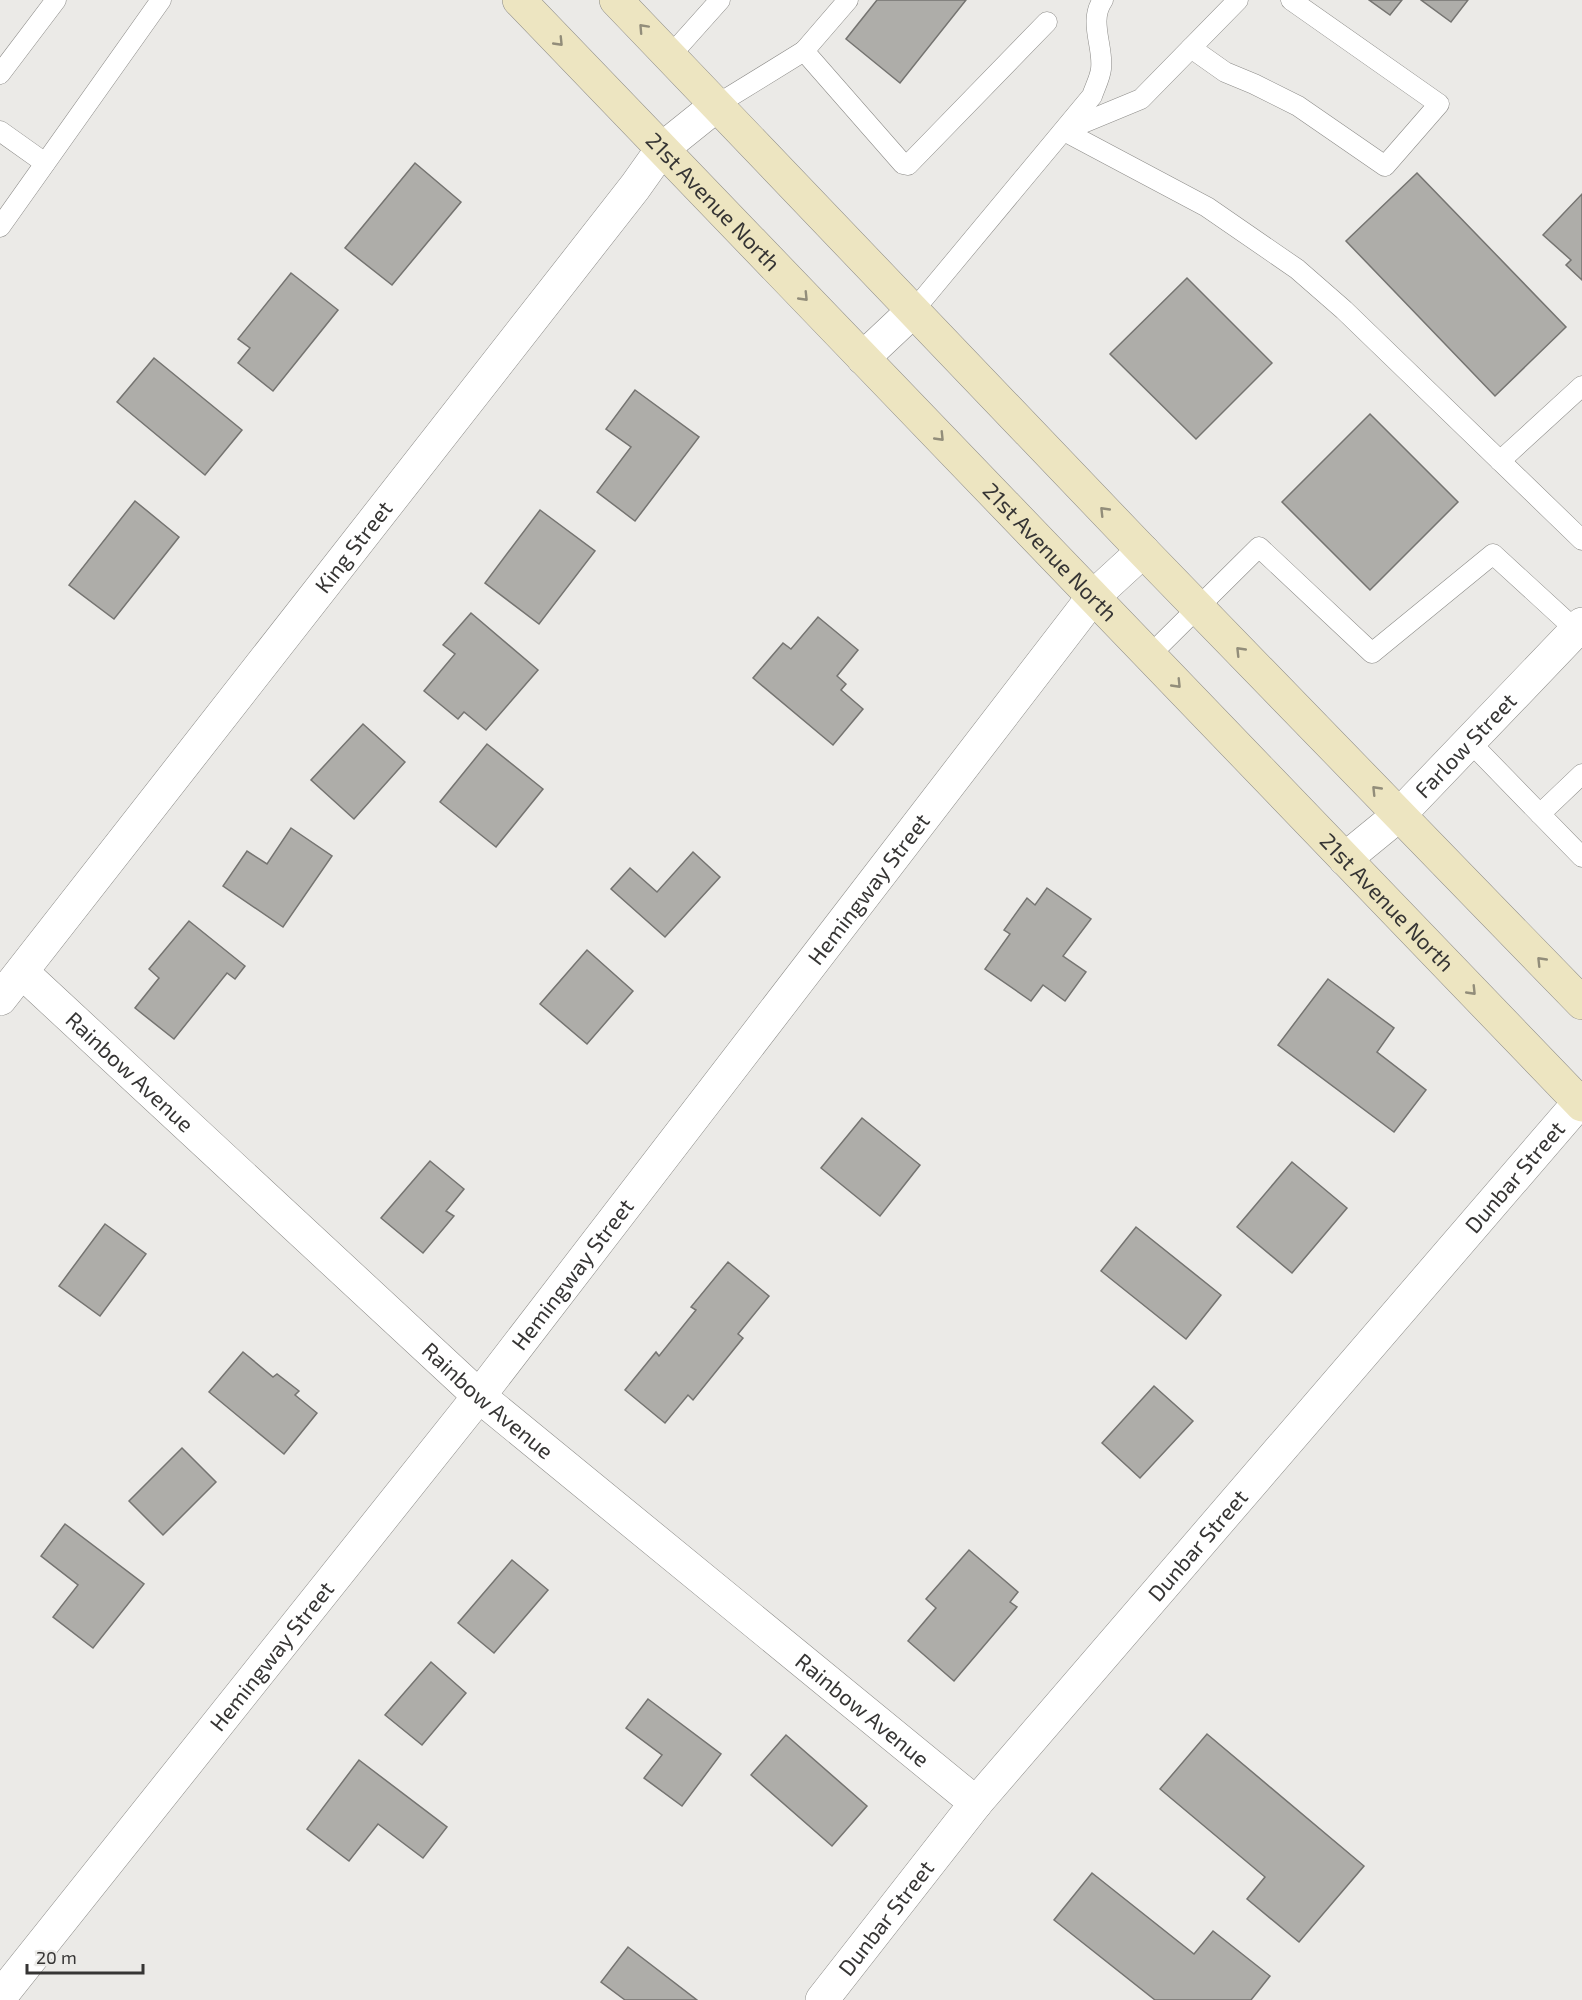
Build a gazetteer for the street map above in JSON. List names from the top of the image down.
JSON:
{
  "streets": {
    "main road": ["21st Avenue North"],
    "street": [
      "King Street",
      "Farlow Street",
      "Hemingway Street",
      "Rainbow Avenue",
      "Dunbar Street"
    ]
  },
  "crossings": [
    ["21st Avenue North", "King Street"],
    ["21st Avenue North", "Farlow Street"],
    ["21st Avenue North", "Hemingway Street"],
    ["21st Avenue North", "Dunbar Street"],
    ["King Street", "Rainbow Avenue"],
    ["Hemingway Street", "Rainbow Avenue"],
    ["Rainbow Avenue", "Dunbar Street"]
  ],
  "scale_bar": "20 m"
}
